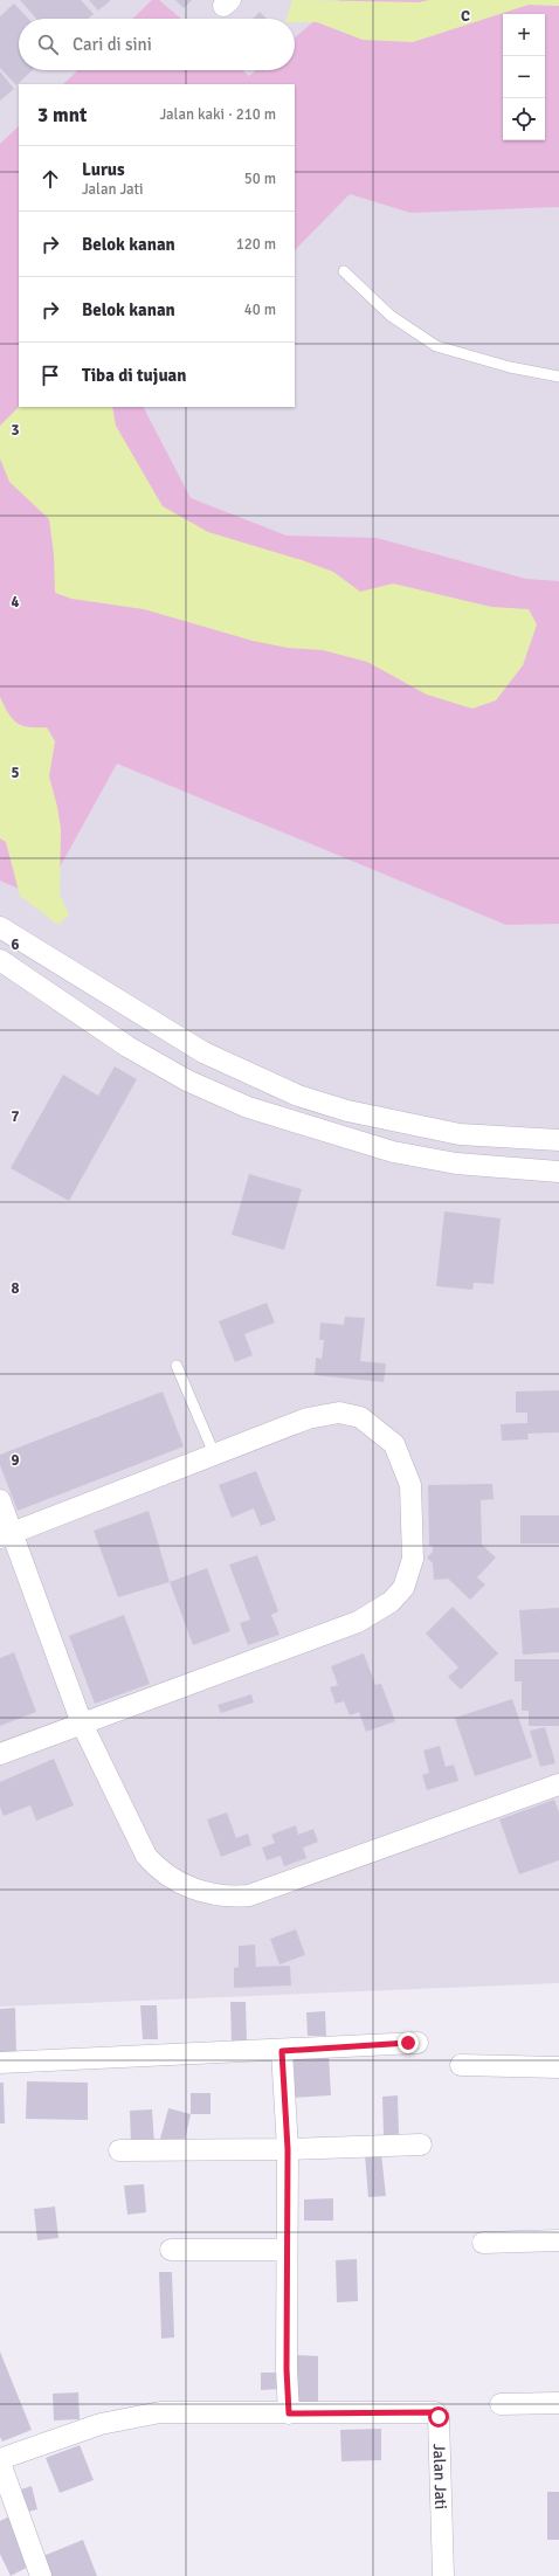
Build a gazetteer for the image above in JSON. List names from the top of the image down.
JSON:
{
  "streets": {
    "street": ["Jalan Jati"]
  },
  "page": {
    "map_buttons": ["+", "−"],
    "search": "Cari di sini",
    "heading": ["3 mnt", "Jalan kaki · 210 m"],
    "list": [
      ["Lurus", "Jalan Jati", "50 m"],
      ["Belok kanan", "120 m"],
      ["Belok kanan", "40 m"],
      "Tiba di tujuan"
    ]
  },
  "grid": {
    "columns": ["C"],
    "rows": [
      "3",
      "4",
      "5",
      "6",
      "7",
      "8",
      "9"
    ]
  }
}
